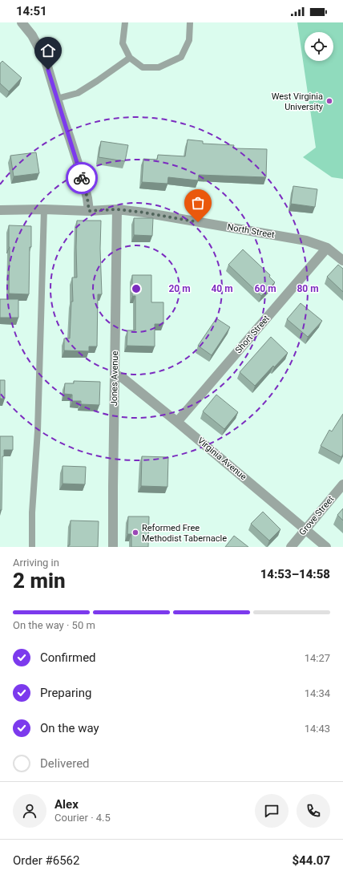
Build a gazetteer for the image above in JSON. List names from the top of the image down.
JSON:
{
  "streets": {
    "street": [
      "North Street",
      "Short Street",
      "Jones Avenue",
      "Virginia Avenue",
      "Grove Street"
    ]
  },
  "crossings": [
    ["North Street", "Short Street"],
    ["North Street", "Jones Avenue"],
    ["Short Street", "Virginia Avenue"],
    ["Jones Avenue", "Virginia Avenue"],
    ["Virginia Avenue", "Grove Street"]
  ],
  "places": ["West Virginia University", "Reformed Free Methodist Tabernacle"],
  "page": {
    "status": "14:51",
    "heading": ["2 min", "Arriving in", "14:53–14:58"],
    "panel": [
      "Alex",
      "Courier · 4.5",
      "Order #6562",
      "$44.07"
    ],
    "bar": "On the way · 50 m",
    "list": [
      ["Confirmed", "14:27"],
      ["Preparing", "14:34"],
      ["On the way", "14:43"],
      "Delivered"
    ]
  },
  "rings": [
    "20 m",
    "40 m",
    "60 m",
    "80 m"
  ]
}
